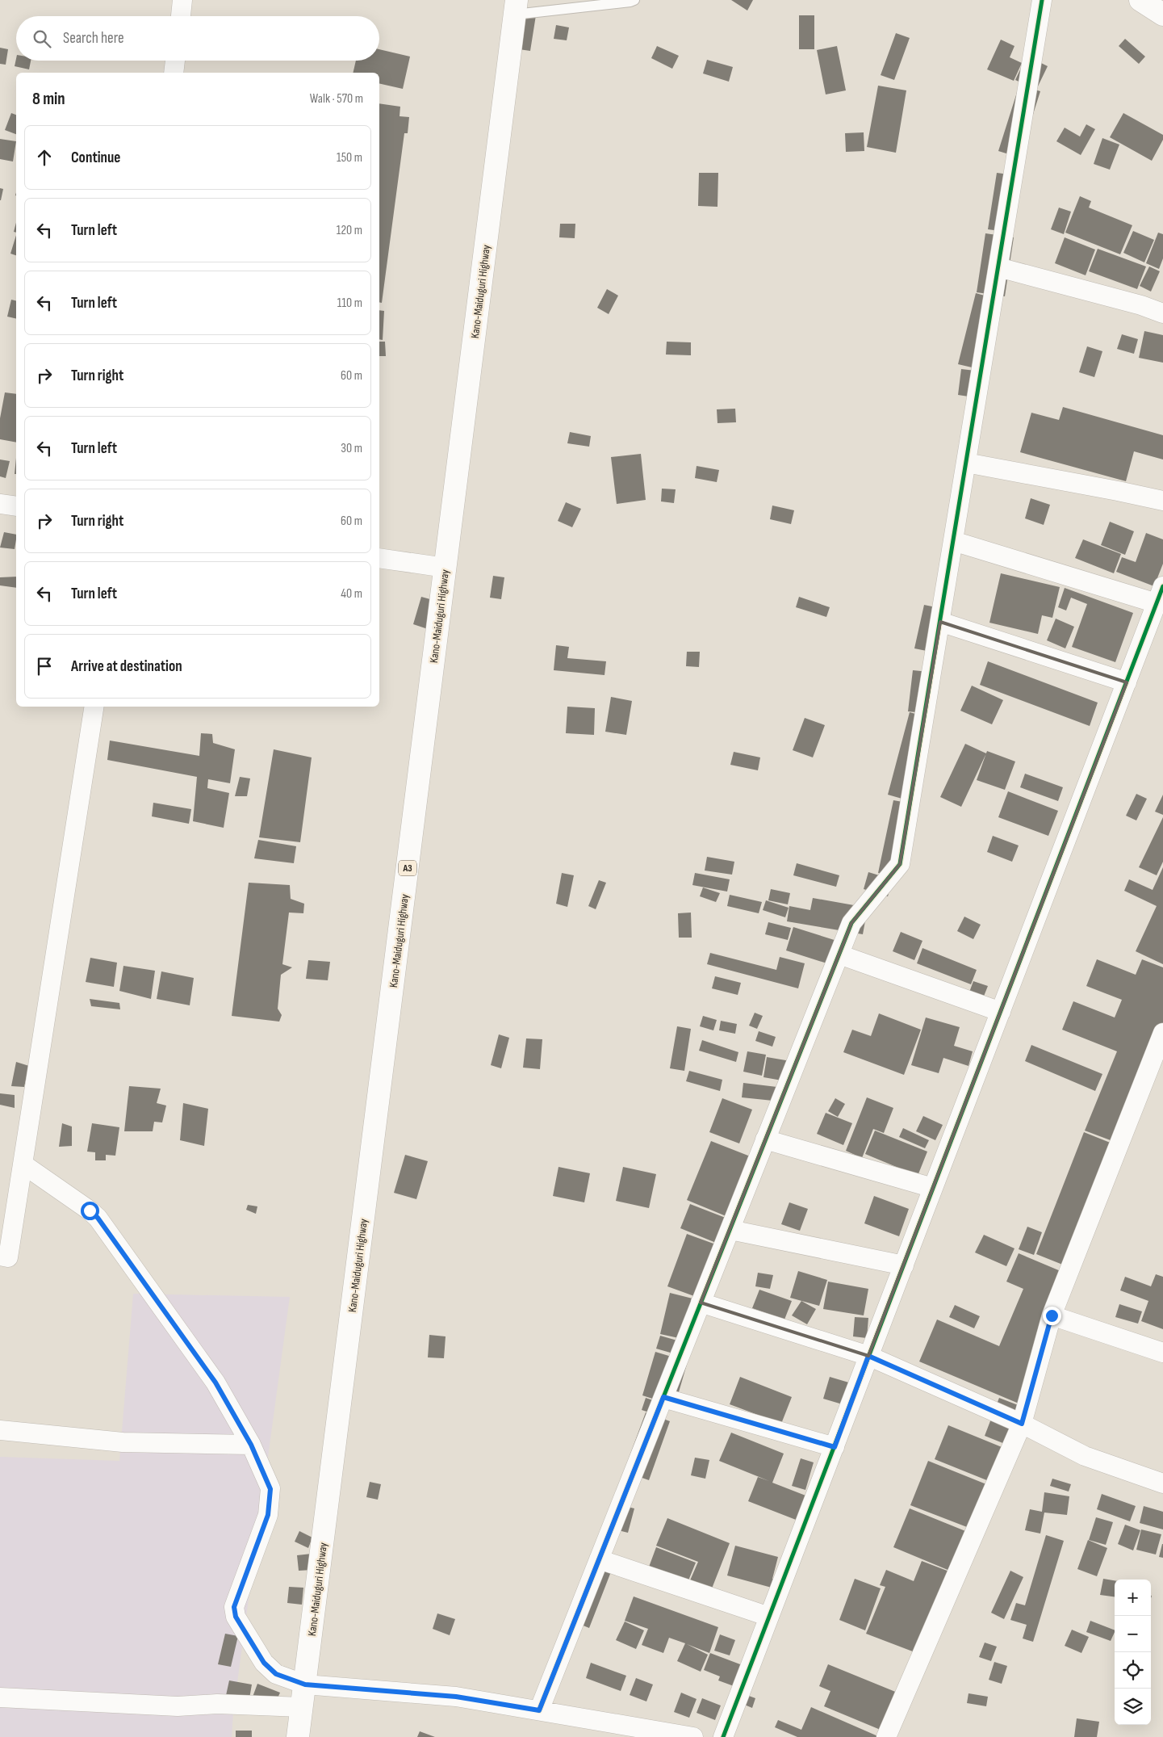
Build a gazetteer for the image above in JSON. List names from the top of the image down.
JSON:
{
  "streets": {
    "main road": ["Kano-Maiduguri Highway", "A3"]
  },
  "page": {
    "search": "Search here",
    "heading": ["8 min", "Walk · 570 m"],
    "list": [
      ["Continue", "150 m"],
      ["Turn left", "120 m"],
      ["Turn left", "110 m"],
      ["Turn right", "60 m"],
      ["Turn left", "30 m"],
      ["Turn right", "60 m"],
      ["Turn left", "40 m"],
      "Arrive at destination"
    ],
    "map_buttons": ["+", "−"]
  }
}
